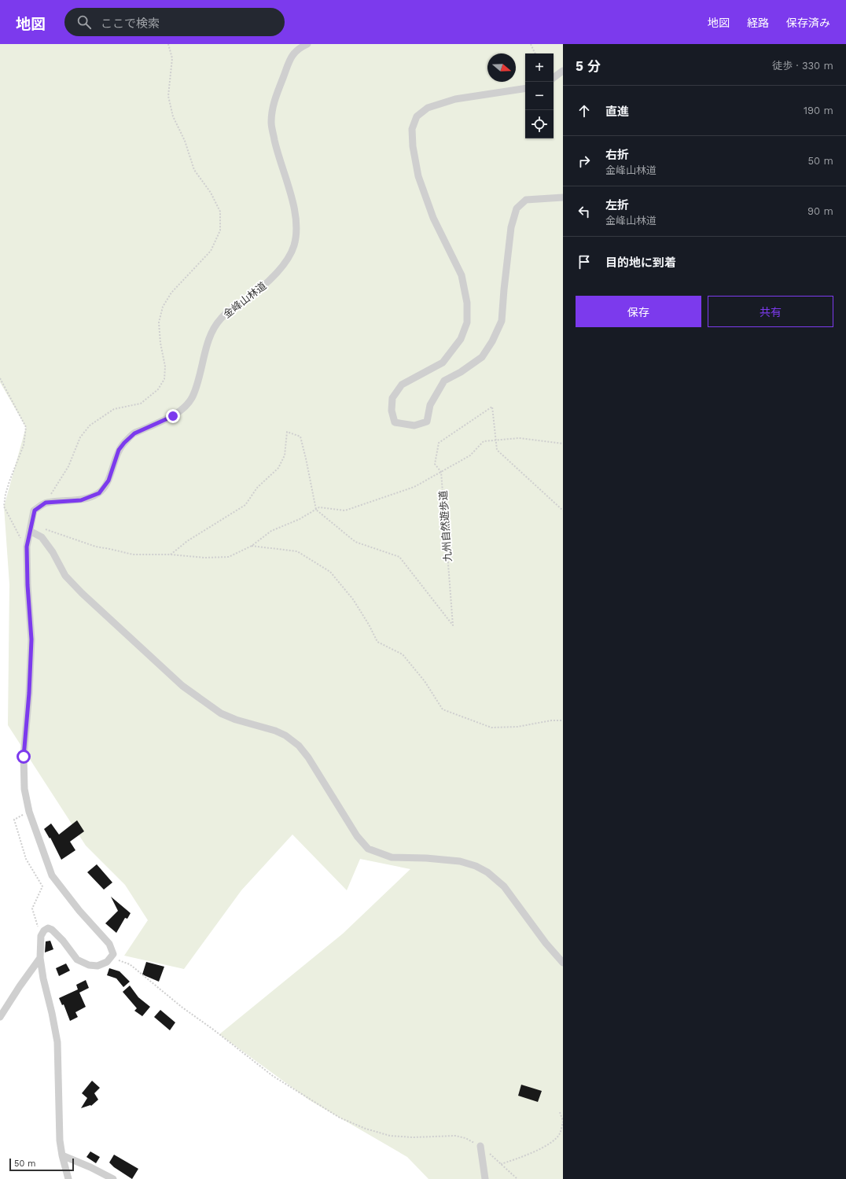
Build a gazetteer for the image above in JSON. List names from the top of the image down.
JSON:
{
  "streets": {
    "street": ["金峰山林道"],
    "path": ["九州自然遊歩道"]
  },
  "scale_bar": "50 m",
  "north": "right",
  "page": {
    "header": "地図",
    "search": "ここで検索",
    "nav": ["地図", "経路", "保存済み"],
    "heading": ["5 分", "徒歩 · 330 m"],
    "map_buttons": ["+", "−"],
    "list": [
      ["直進", "190 m"],
      ["右折", "金峰山林道", "50 m"],
      ["左折", "金峰山林道", "90 m"],
      "目的地に到着"
    ],
    "buttons": ["保存", "共有"],
    "scale": "50 m"
  }
}
